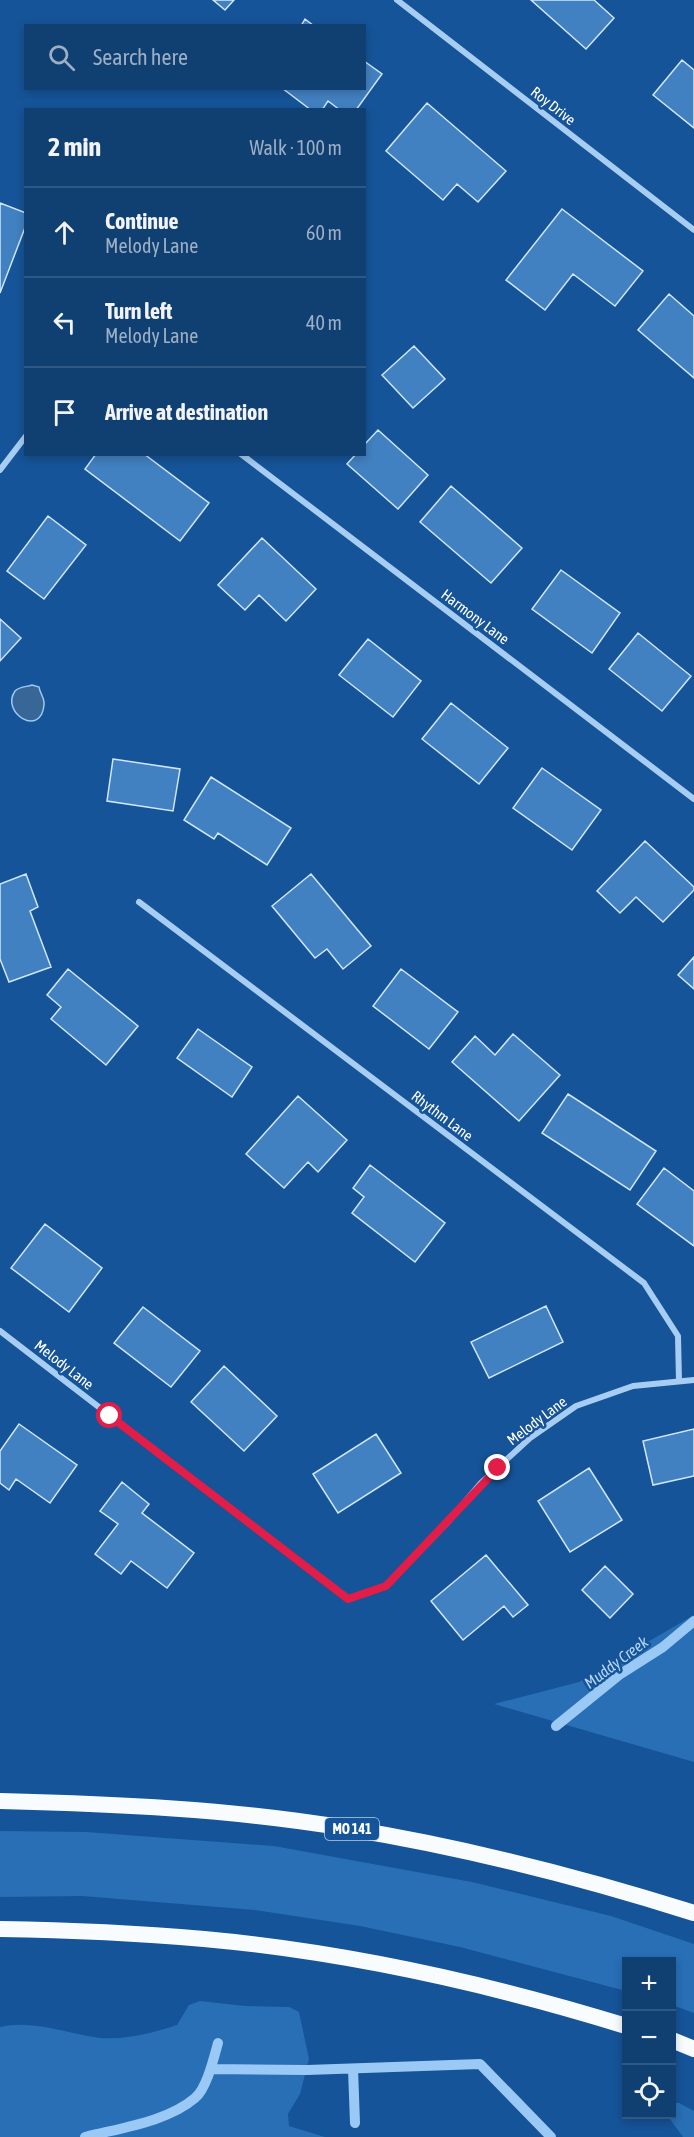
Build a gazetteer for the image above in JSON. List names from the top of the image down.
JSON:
{
  "streets": {
    "highway": ["MO 141"],
    "street": [
      "Roy Drive",
      "Harmony Lane",
      "Rhythm Lane",
      "Melody Lane"
    ]
  },
  "crossings": [
    ["Rhythm Lane", "Melody Lane"]
  ],
  "water": ["Muddy Creek"],
  "page": {
    "search": "Search here",
    "heading": ["2 min", "Walk · 100 m"],
    "list": [
      ["Continue", "Melody Lane", "60 m"],
      ["Turn left", "Melody Lane", "40 m"],
      "Arrive at destination"
    ],
    "map_buttons": ["+", "−"]
  }
}
